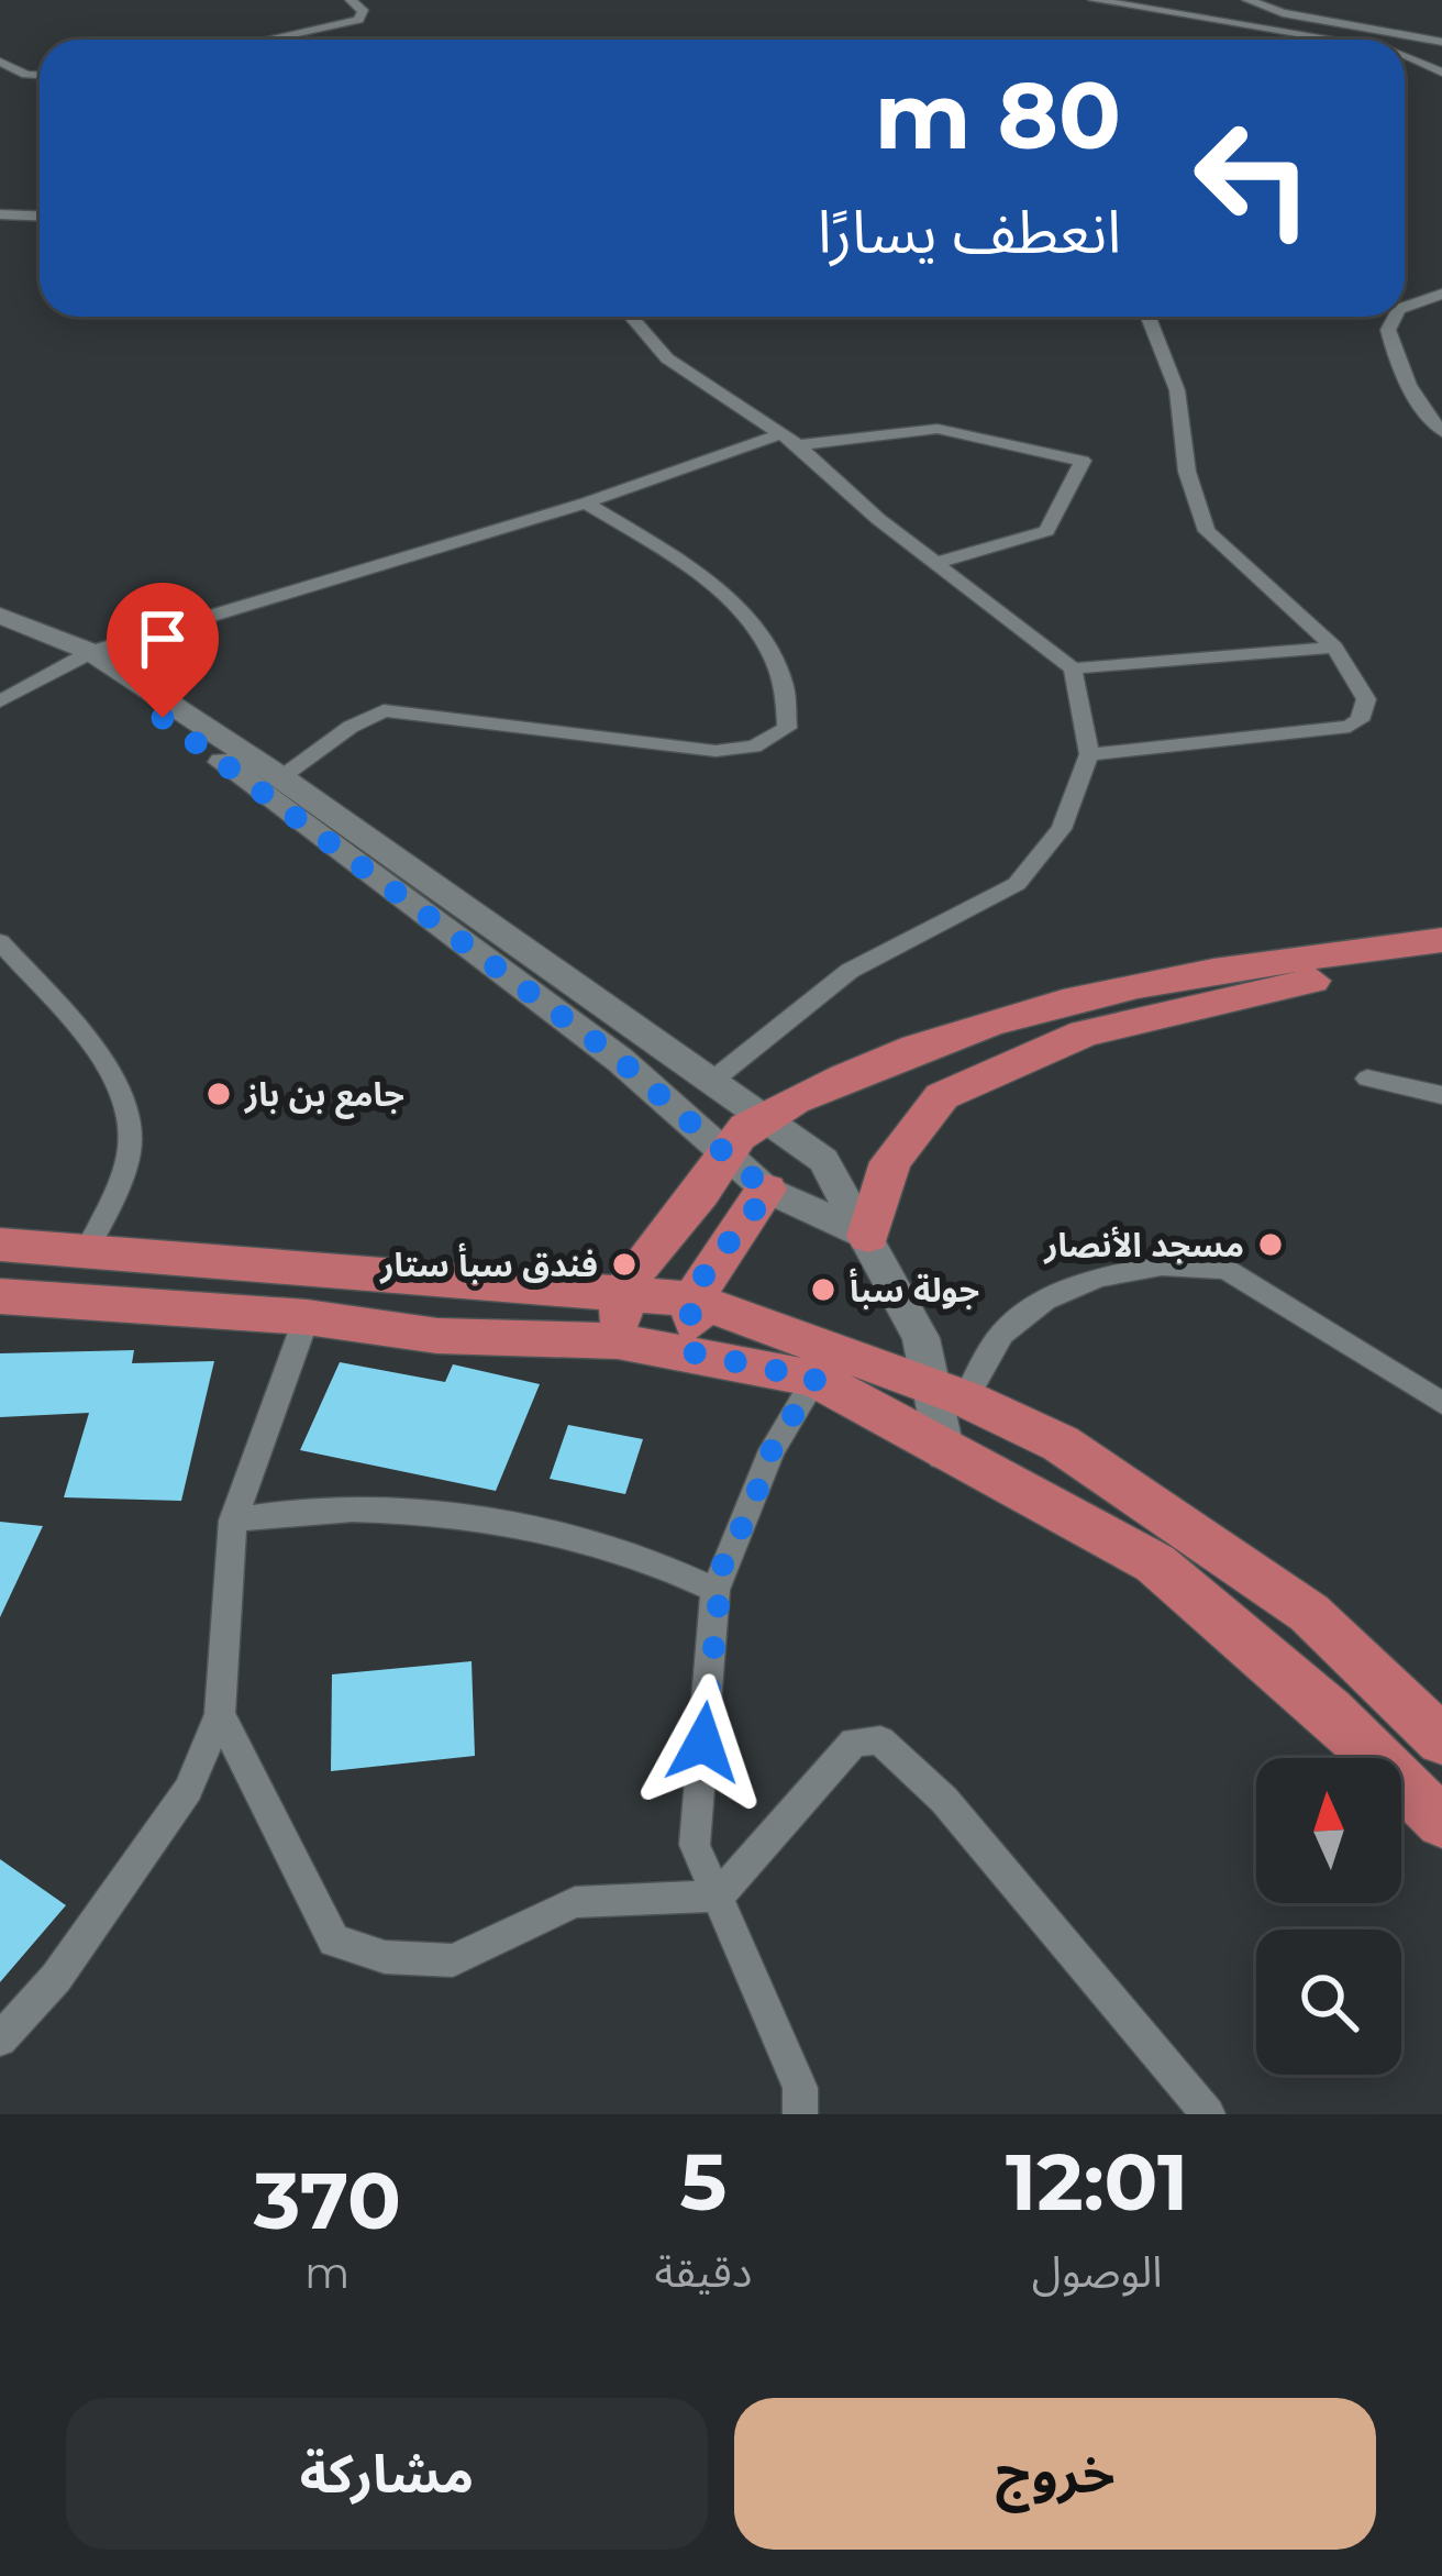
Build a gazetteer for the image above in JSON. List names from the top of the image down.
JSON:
{
  "places": [
    "جامع بن باز",
    "مسجد الأنصار",
    "فندق سبأ ستار",
    "جولة سبأ"
  ],
  "north": "top",
  "page": {
    "turn": ["80 m", "انعطف يسارًا"],
    "eta": [
      "12:01",
      "الوصول",
      "5",
      "دقيقة",
      "370",
      "m"
    ],
    "buttons": ["خروج", "مشاركة"]
  }
}
